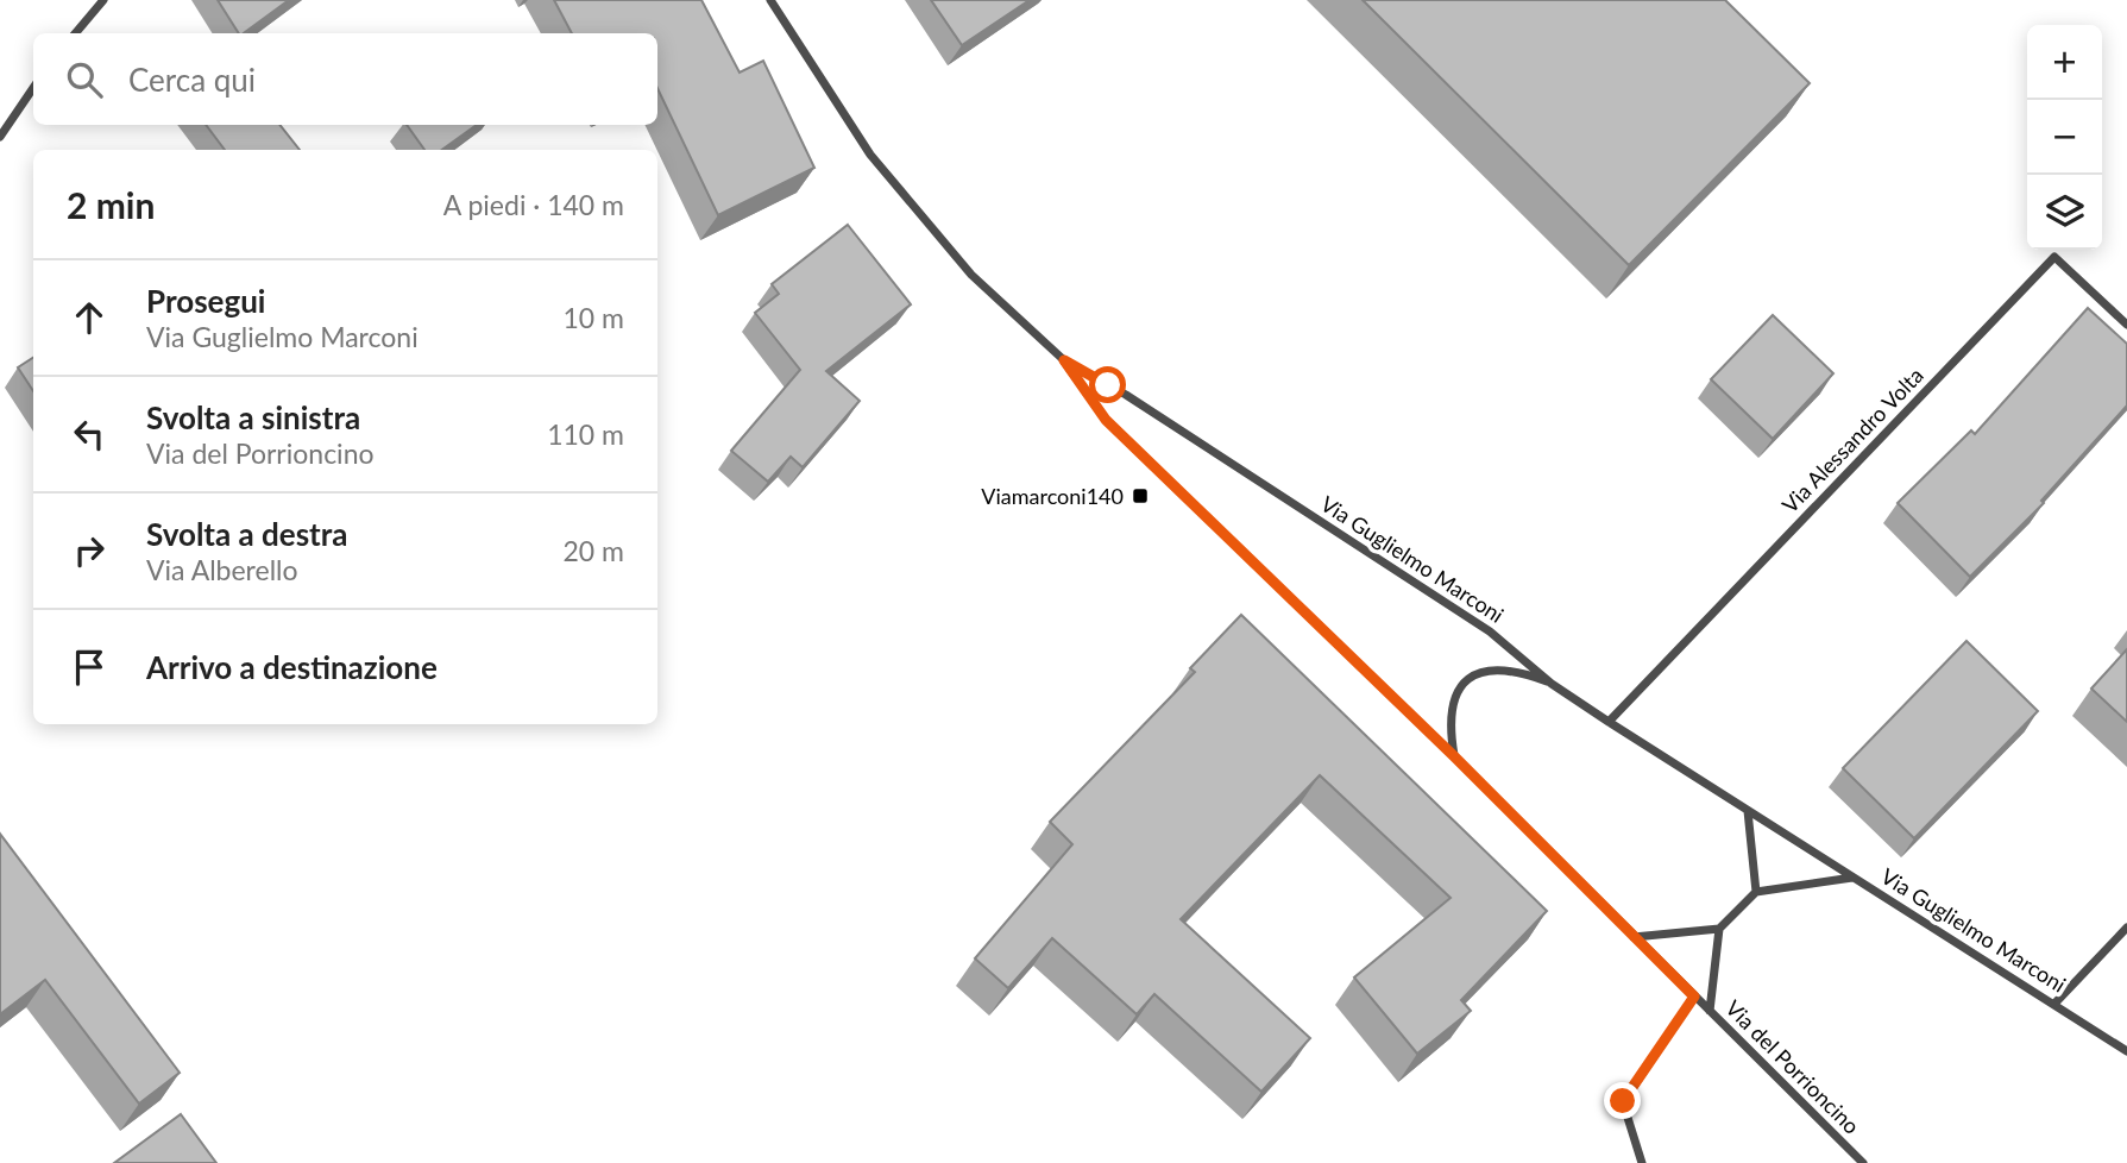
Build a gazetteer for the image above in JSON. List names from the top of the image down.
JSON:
{
  "streets": {
    "street": ["Via Alessandro Volta", "Via Guglielmo Marconi", "Via del Porrioncino"]
  },
  "crossings": [
    ["Via Alessandro Volta", "Via Guglielmo Marconi"],
    ["Via Guglielmo Marconi", "Via del Porrioncino"]
  ],
  "places": {
    "transit": ["Viamarconi140"]
  },
  "page": {
    "map_buttons": ["+", "−"],
    "search": "Cerca qui",
    "heading": ["2 min", "A piedi · 140 m"],
    "list": [
      ["Prosegui", "Via Guglielmo Marconi", "10 m"],
      ["Svolta a sinistra", "Via del Porrioncino", "110 m"],
      ["Svolta a destra", "Via Alberello", "20 m"],
      "Arrivo a destinazione"
    ]
  }
}
